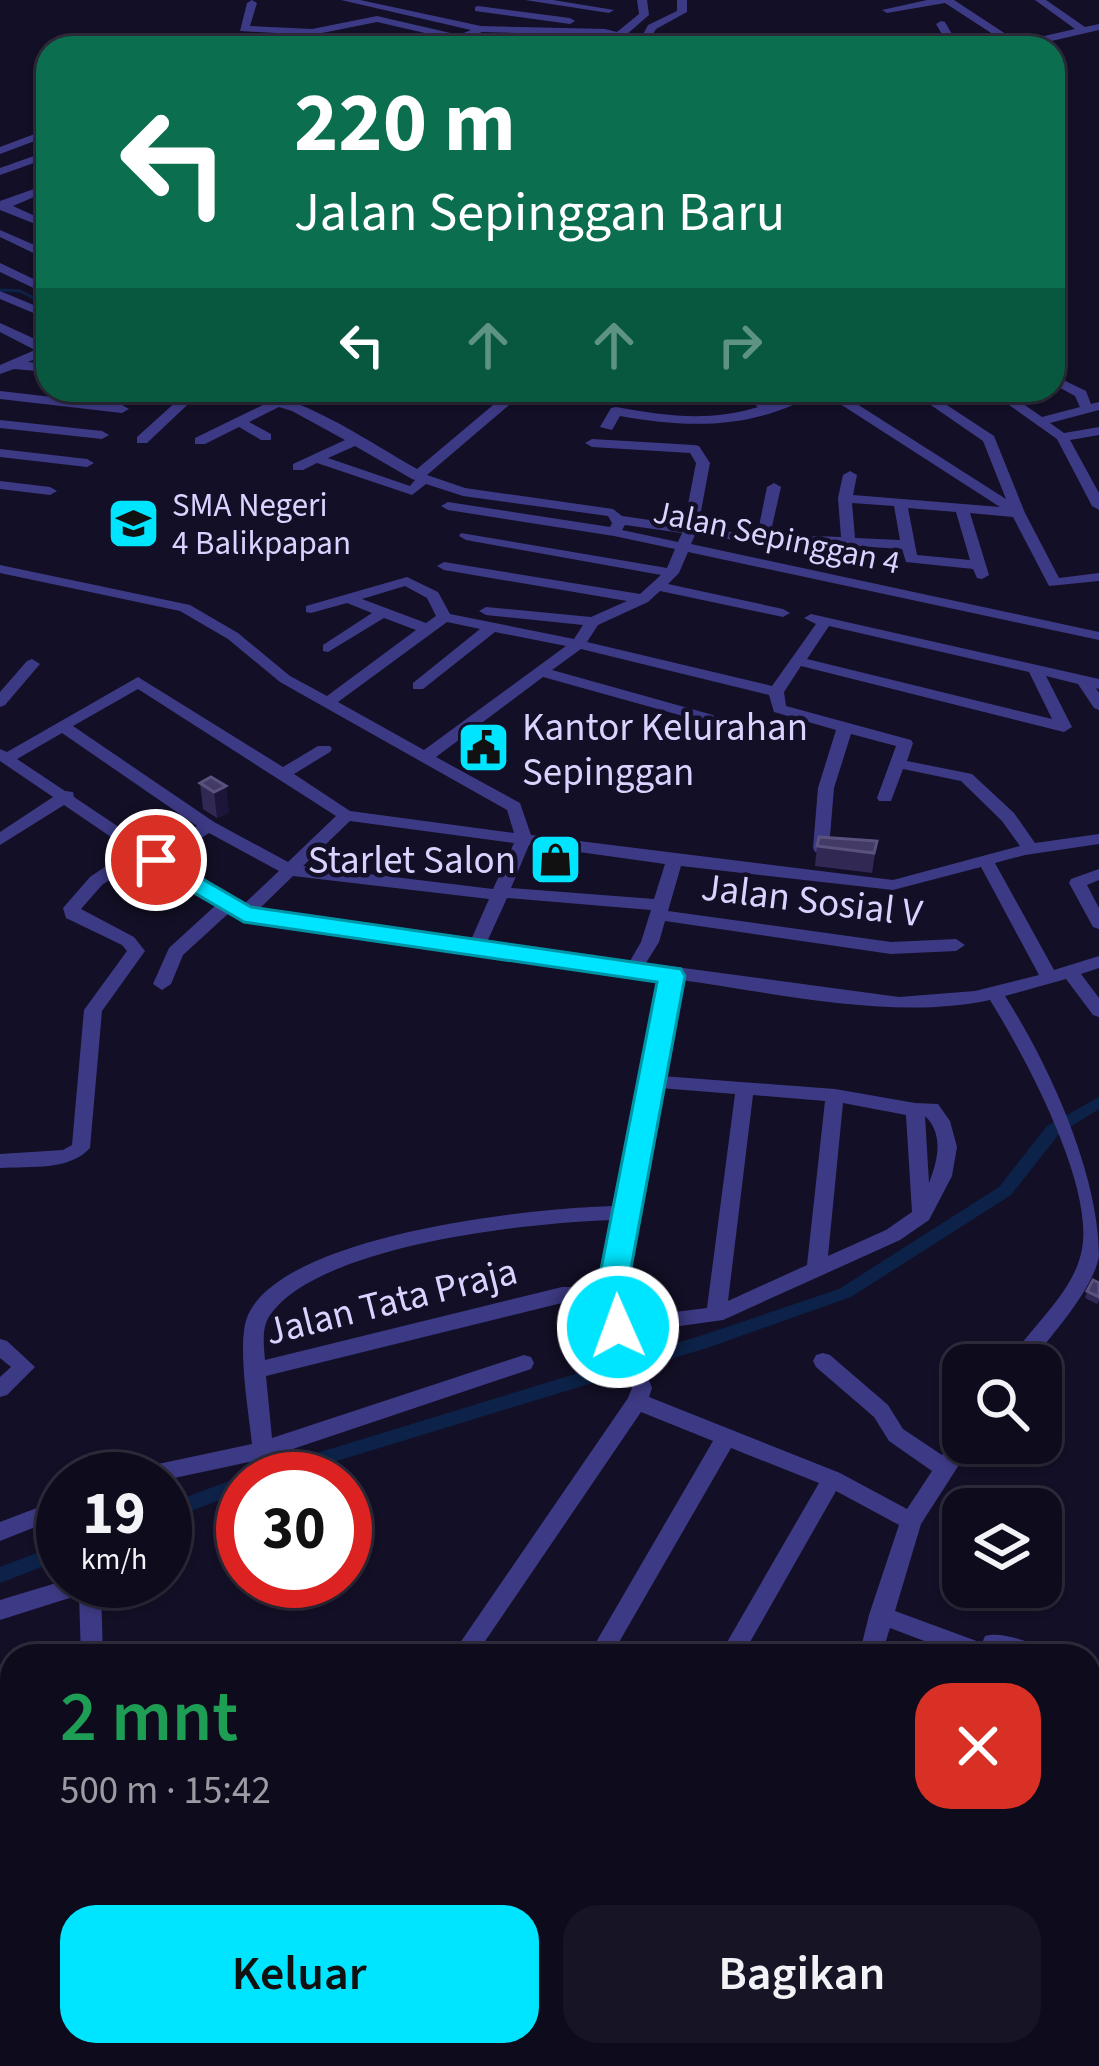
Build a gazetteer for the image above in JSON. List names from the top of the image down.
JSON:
{
  "streets": {
    "street": ["Jalan Sepinggan 4", "Jalan Sosial V", "Jalan Tata Praja"]
  },
  "places": {
    "school or university": ["SMA Negeri 4 Balikpapan"],
    "public building": ["Kantor Kelurahan Sepinggan"],
    "shop": ["Starlet Salon"]
  },
  "page": {
    "turn": ["220 m", "Jalan Sepinggan Baru"],
    "speed": "19 km/h",
    "limit": "30",
    "heading": ["2 mnt", "500 m · 15:42"],
    "buttons": ["Keluar", "Bagikan"]
  }
}
